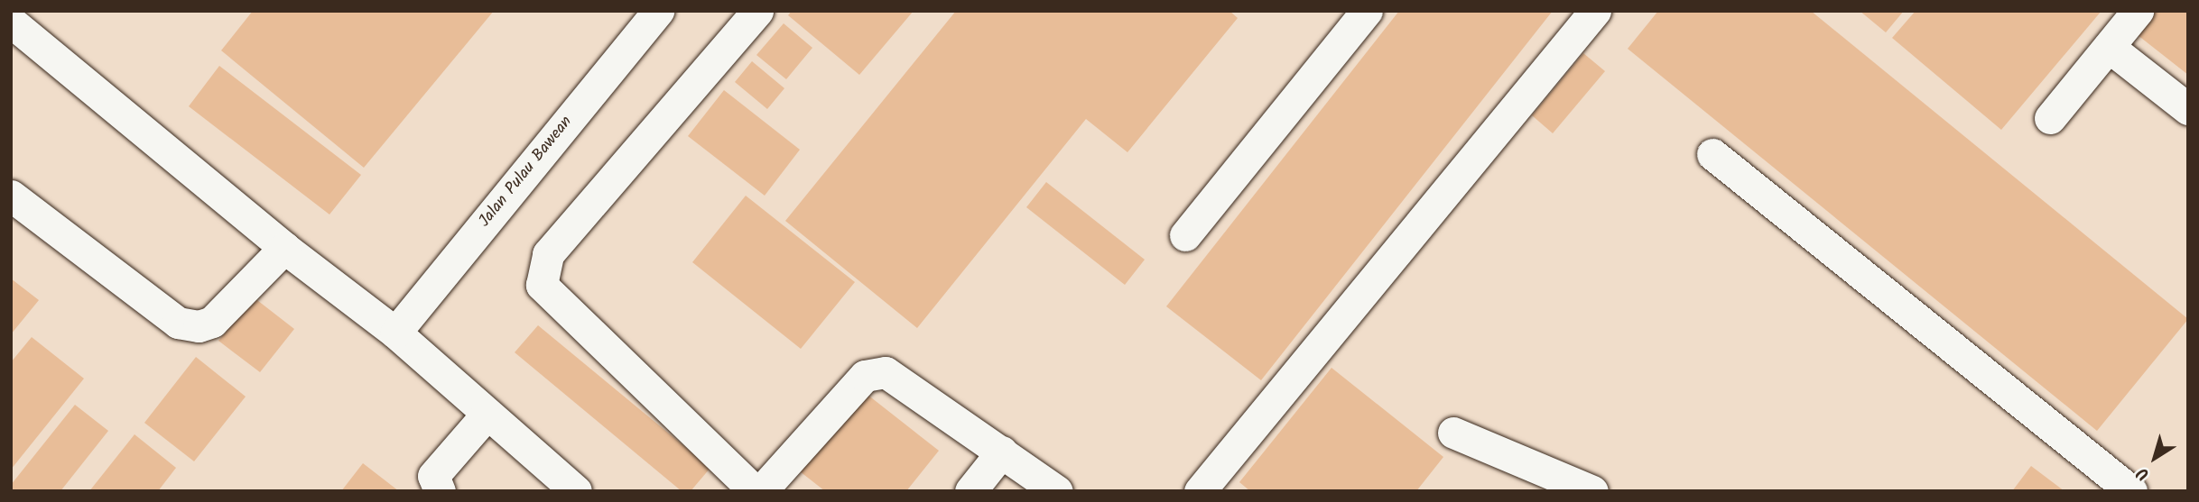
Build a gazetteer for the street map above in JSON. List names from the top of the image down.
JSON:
{
  "streets": {
    "street": ["Jalan Pulau Bawean"]
  },
  "north": "bottom left"
}
